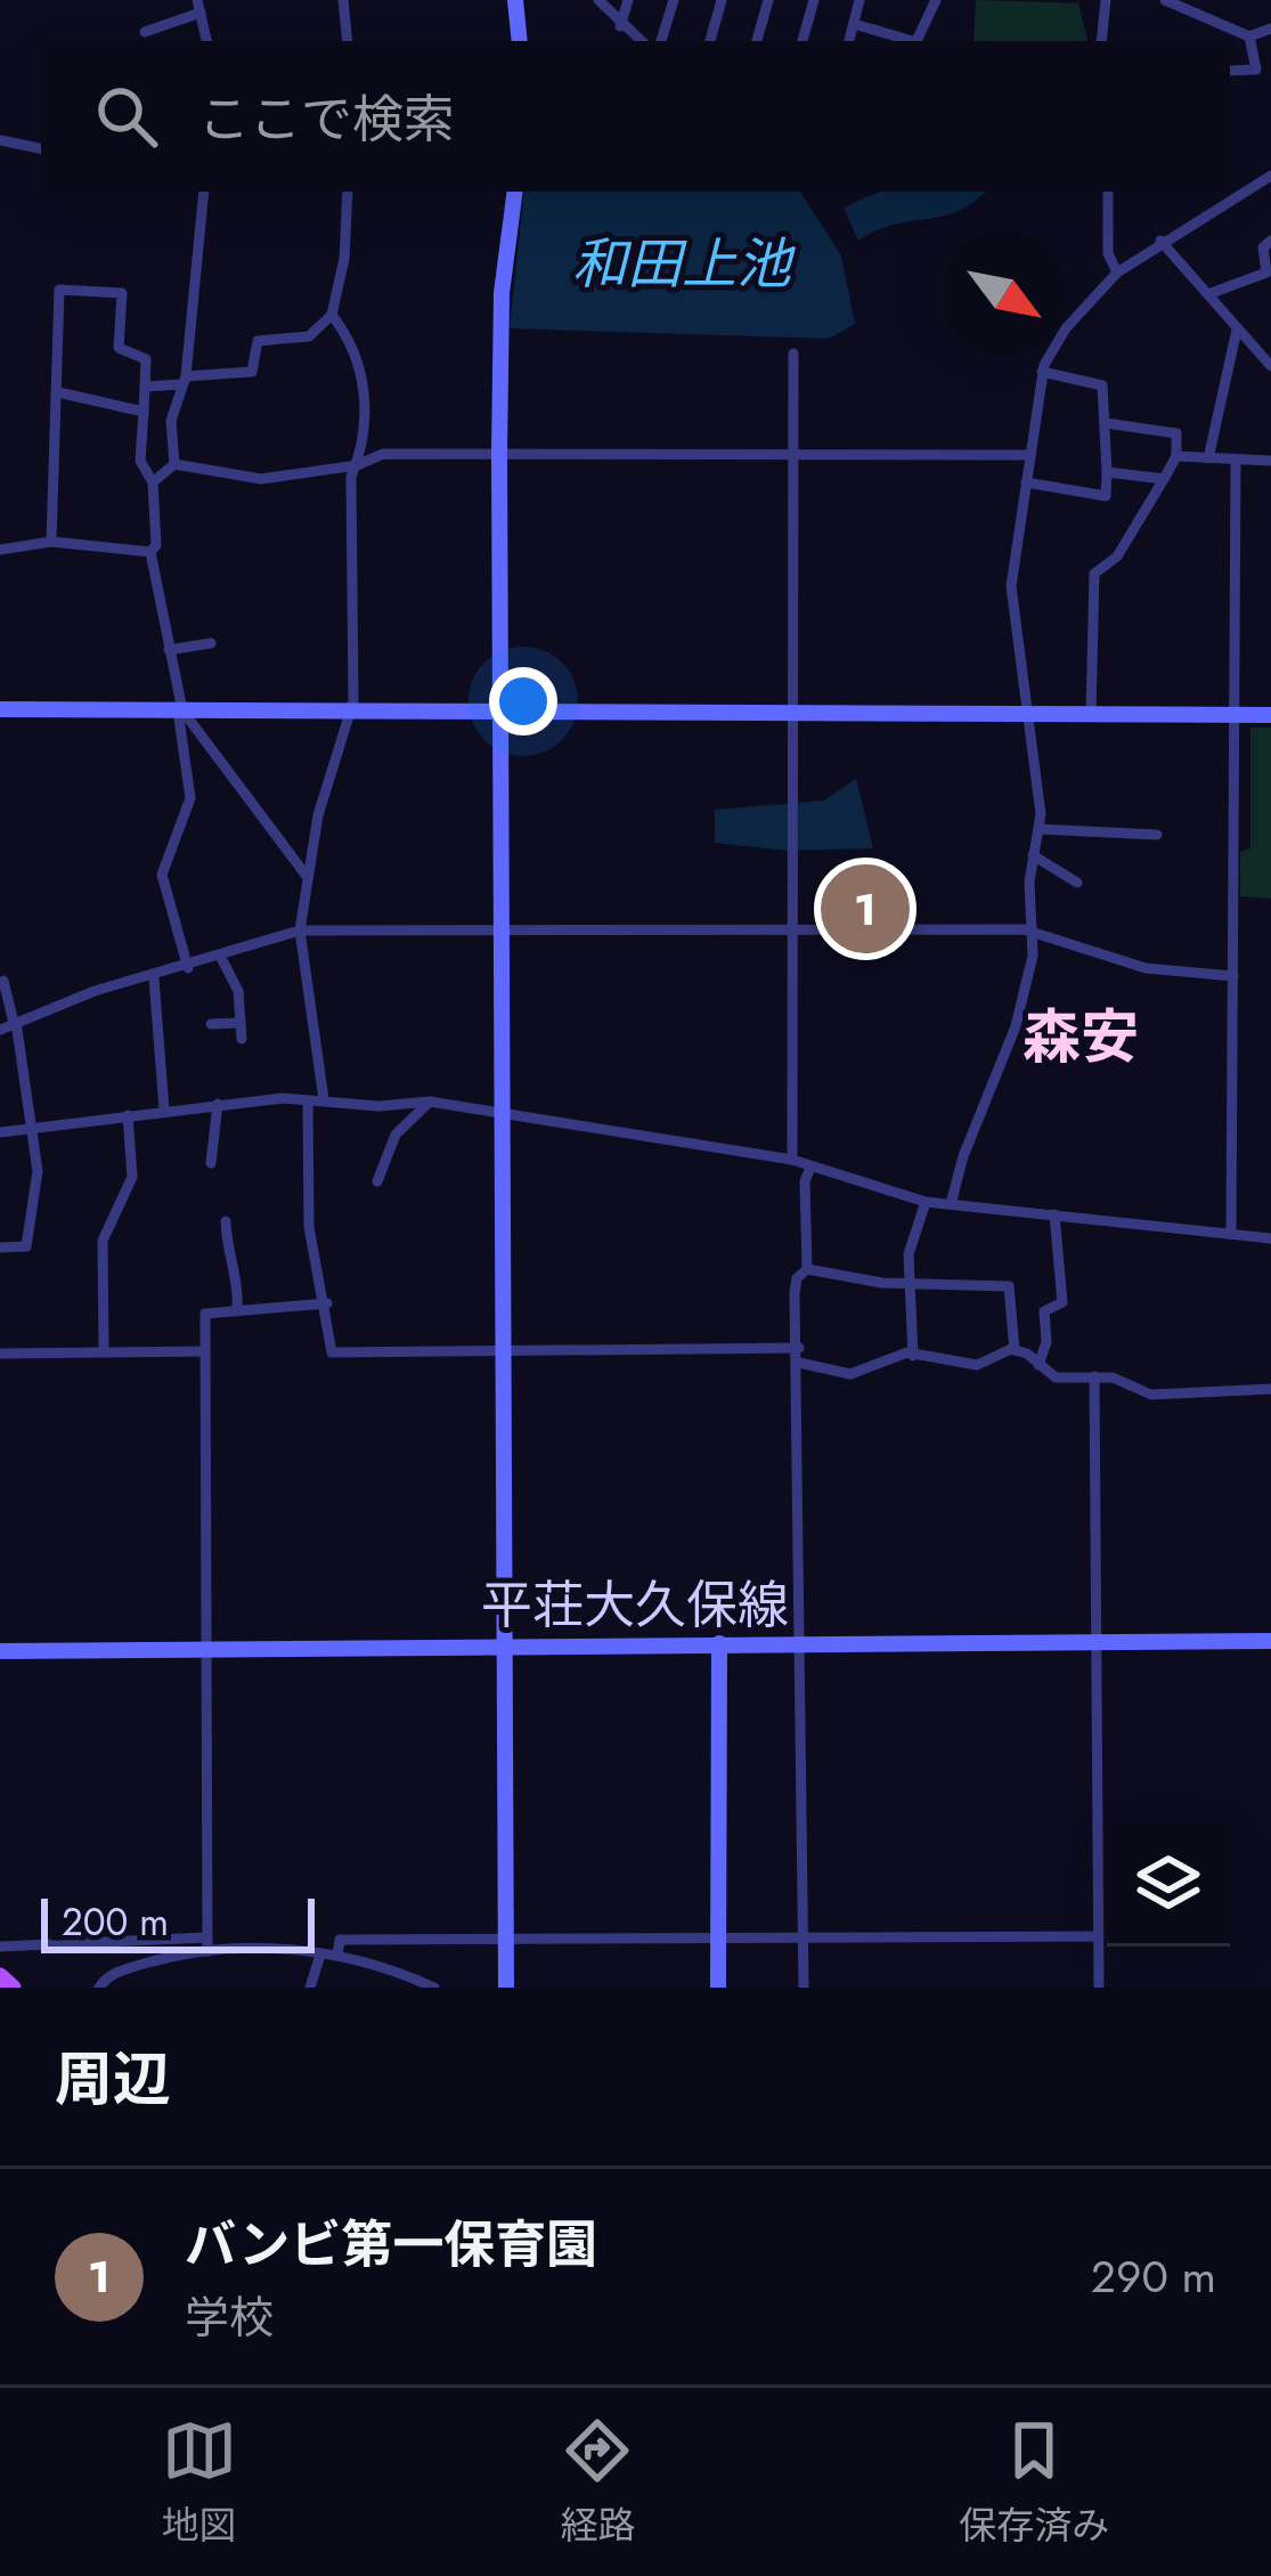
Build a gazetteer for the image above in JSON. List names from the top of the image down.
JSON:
{
  "streets": {
    "street": ["平荘大久保線"]
  },
  "districts": ["森安"],
  "water": ["和田上池"],
  "scale_bar": "200 m",
  "north": "bottom right",
  "page": {
    "search": "ここで検索",
    "pins": "1",
    "scale": "200 m",
    "heading": "周辺",
    "list": [
      {
        "mark": "1",
        "name": "バンビ第一保育園",
        "note": "学校",
        "value": "290 m"
      }
    ],
    "nav": ["地図", "経路", "保存済み"]
  }
}
